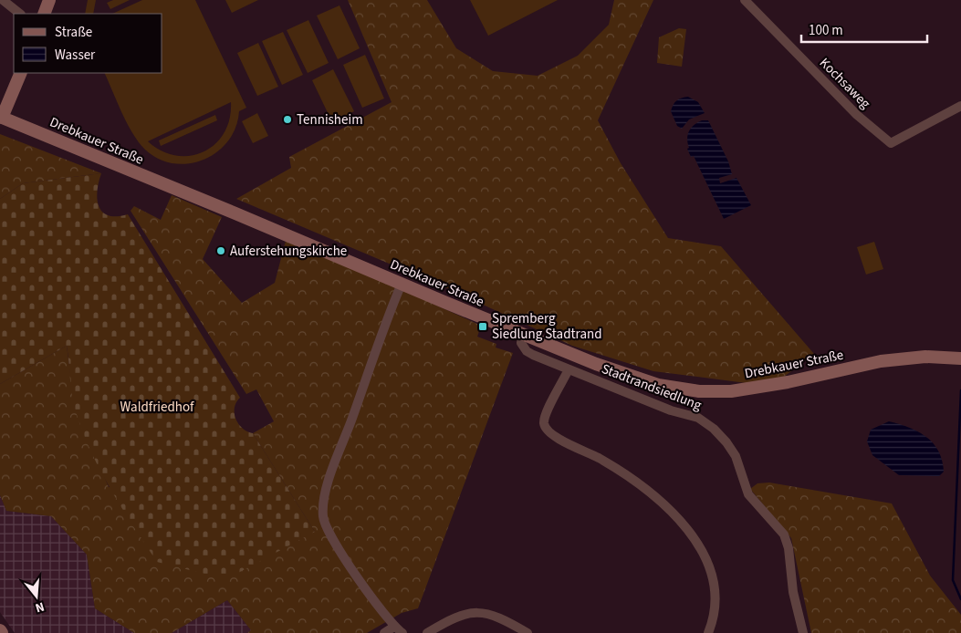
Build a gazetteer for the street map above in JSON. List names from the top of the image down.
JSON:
{
  "streets": {
    "street": ["Kochsaweg", "Drebkauer Straße", "Stadtrandsiedlung"]
  },
  "crossings": [
    ["Drebkauer Straße", "Stadtrandsiedlung"]
  ],
  "parks": ["Waldfriedhof"],
  "places": {
    "other": ["Tennisheim", "Auferstehungskirche"],
    "transit": ["Spremberg Siedlung Stadtrand"]
  },
  "legend": ["Straße", "Wasser"],
  "scale_bar": "100 m",
  "north": "bottom"
}
